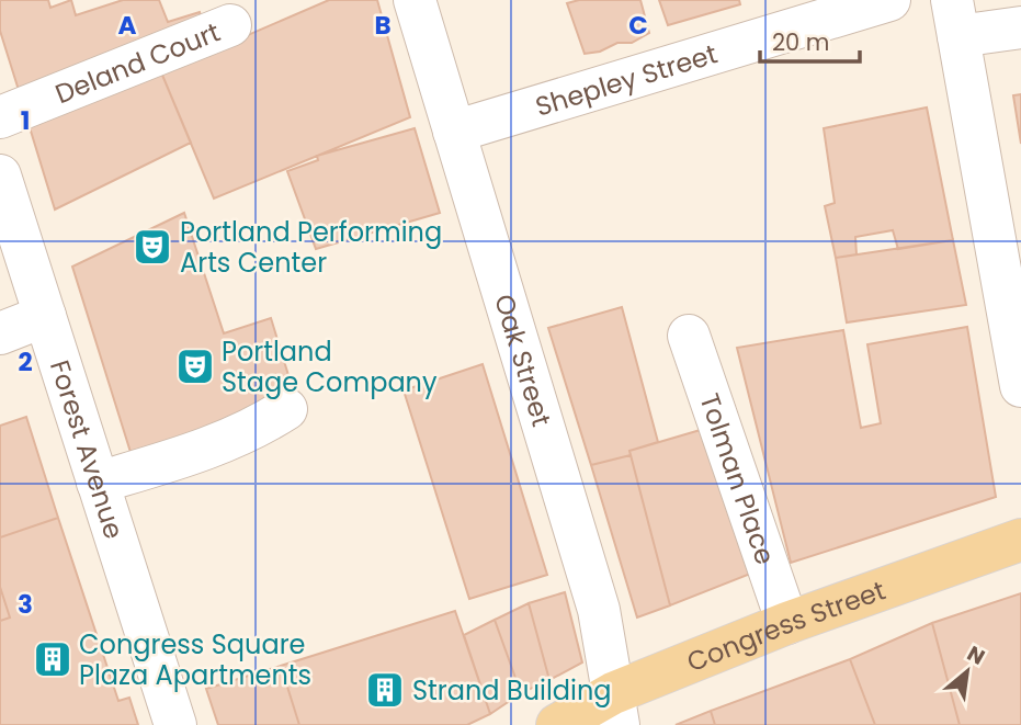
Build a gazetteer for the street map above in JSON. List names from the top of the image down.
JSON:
{
  "streets": {
    "main road": ["Congress Street"],
    "street": [
      "Deland Court",
      "Shepley Street",
      "Oak Street",
      "Forest Avenue",
      "Tolman Place"
    ]
  },
  "crossings": [
    ["Shepley Street", "Oak Street"],
    ["Oak Street", "Congress Street"],
    ["Tolman Place", "Congress Street"]
  ],
  "places": {
    "theatre": ["Portland Performing Arts Center", "Portland Stage Company"],
    "building": ["Congress Square Plaza Apartments", "Strand Building"]
  },
  "scale_bar": "20 m",
  "north": "top right",
  "grid": {
    "columns": ["A", "B", "C"],
    "rows": ["1", "2", "3"]
  }
}
